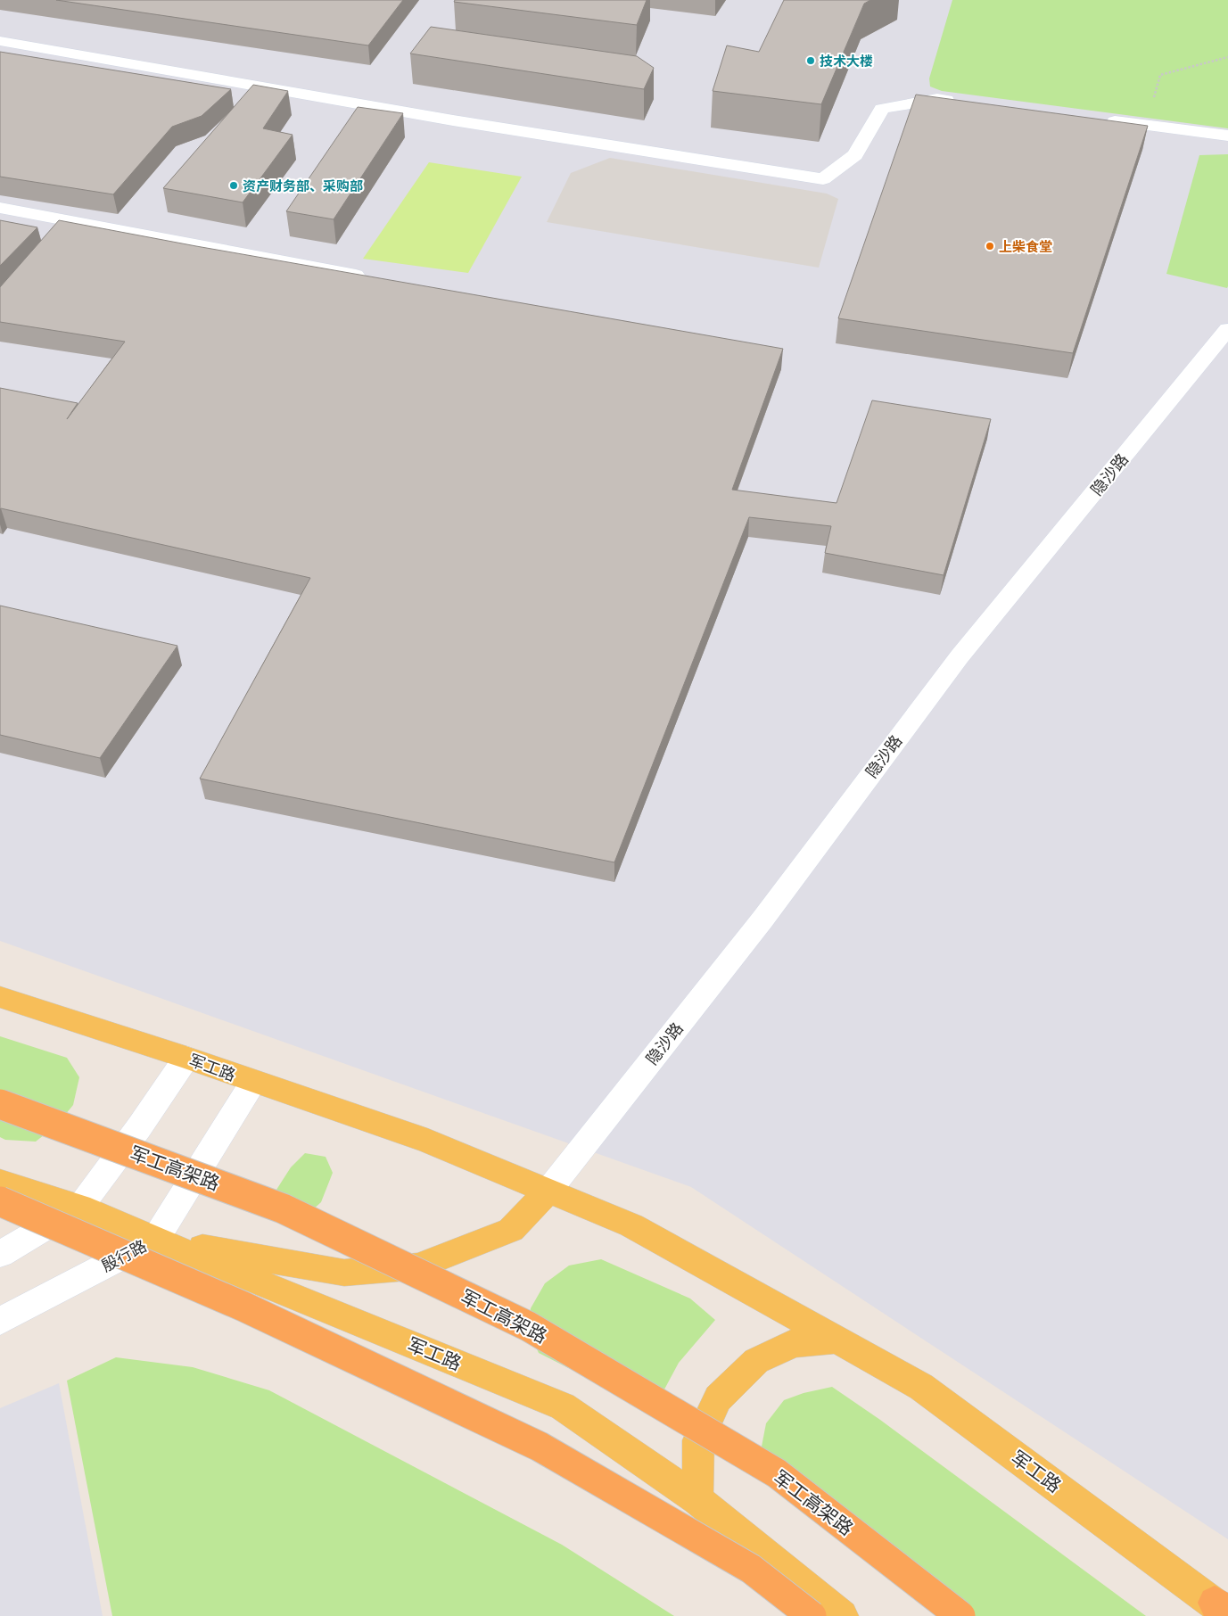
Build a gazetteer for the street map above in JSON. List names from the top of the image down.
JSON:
{
  "streets": {
    "highway": ["军工高架路"],
    "main road": ["军工路"],
    "street": ["隐沙路", "殷行路"]
  },
  "crossings": [
    ["隐沙路", "军工路"],
    ["军工路", "殷行路"]
  ],
  "places": ["技术大楼", "资产财务部、采购部", "上柴食堂"]
}
